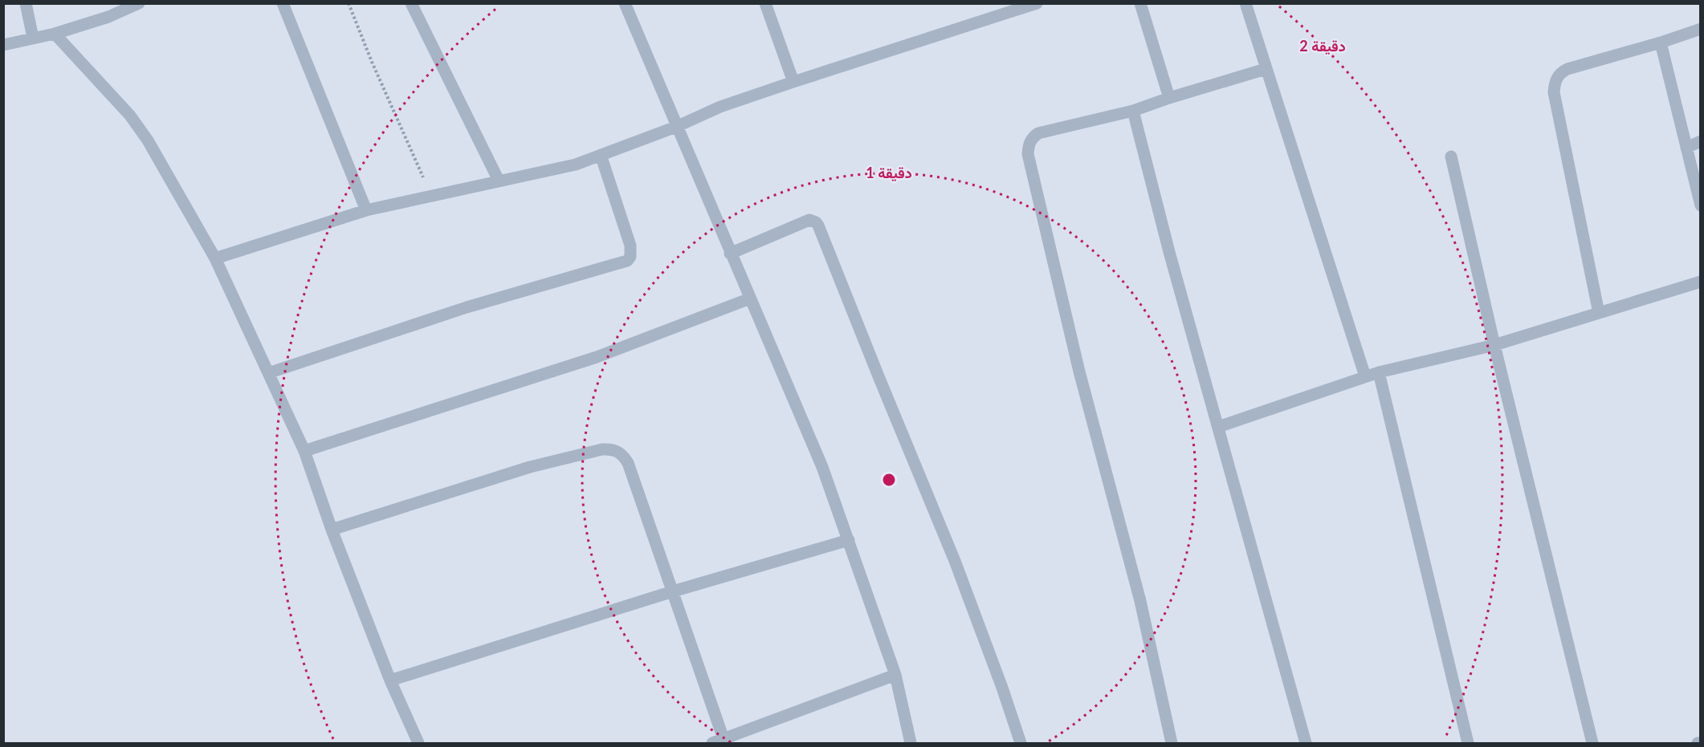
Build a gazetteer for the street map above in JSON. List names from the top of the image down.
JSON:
{
  "rings": ["2 دقيقة", "1 دقيقة"]
}
